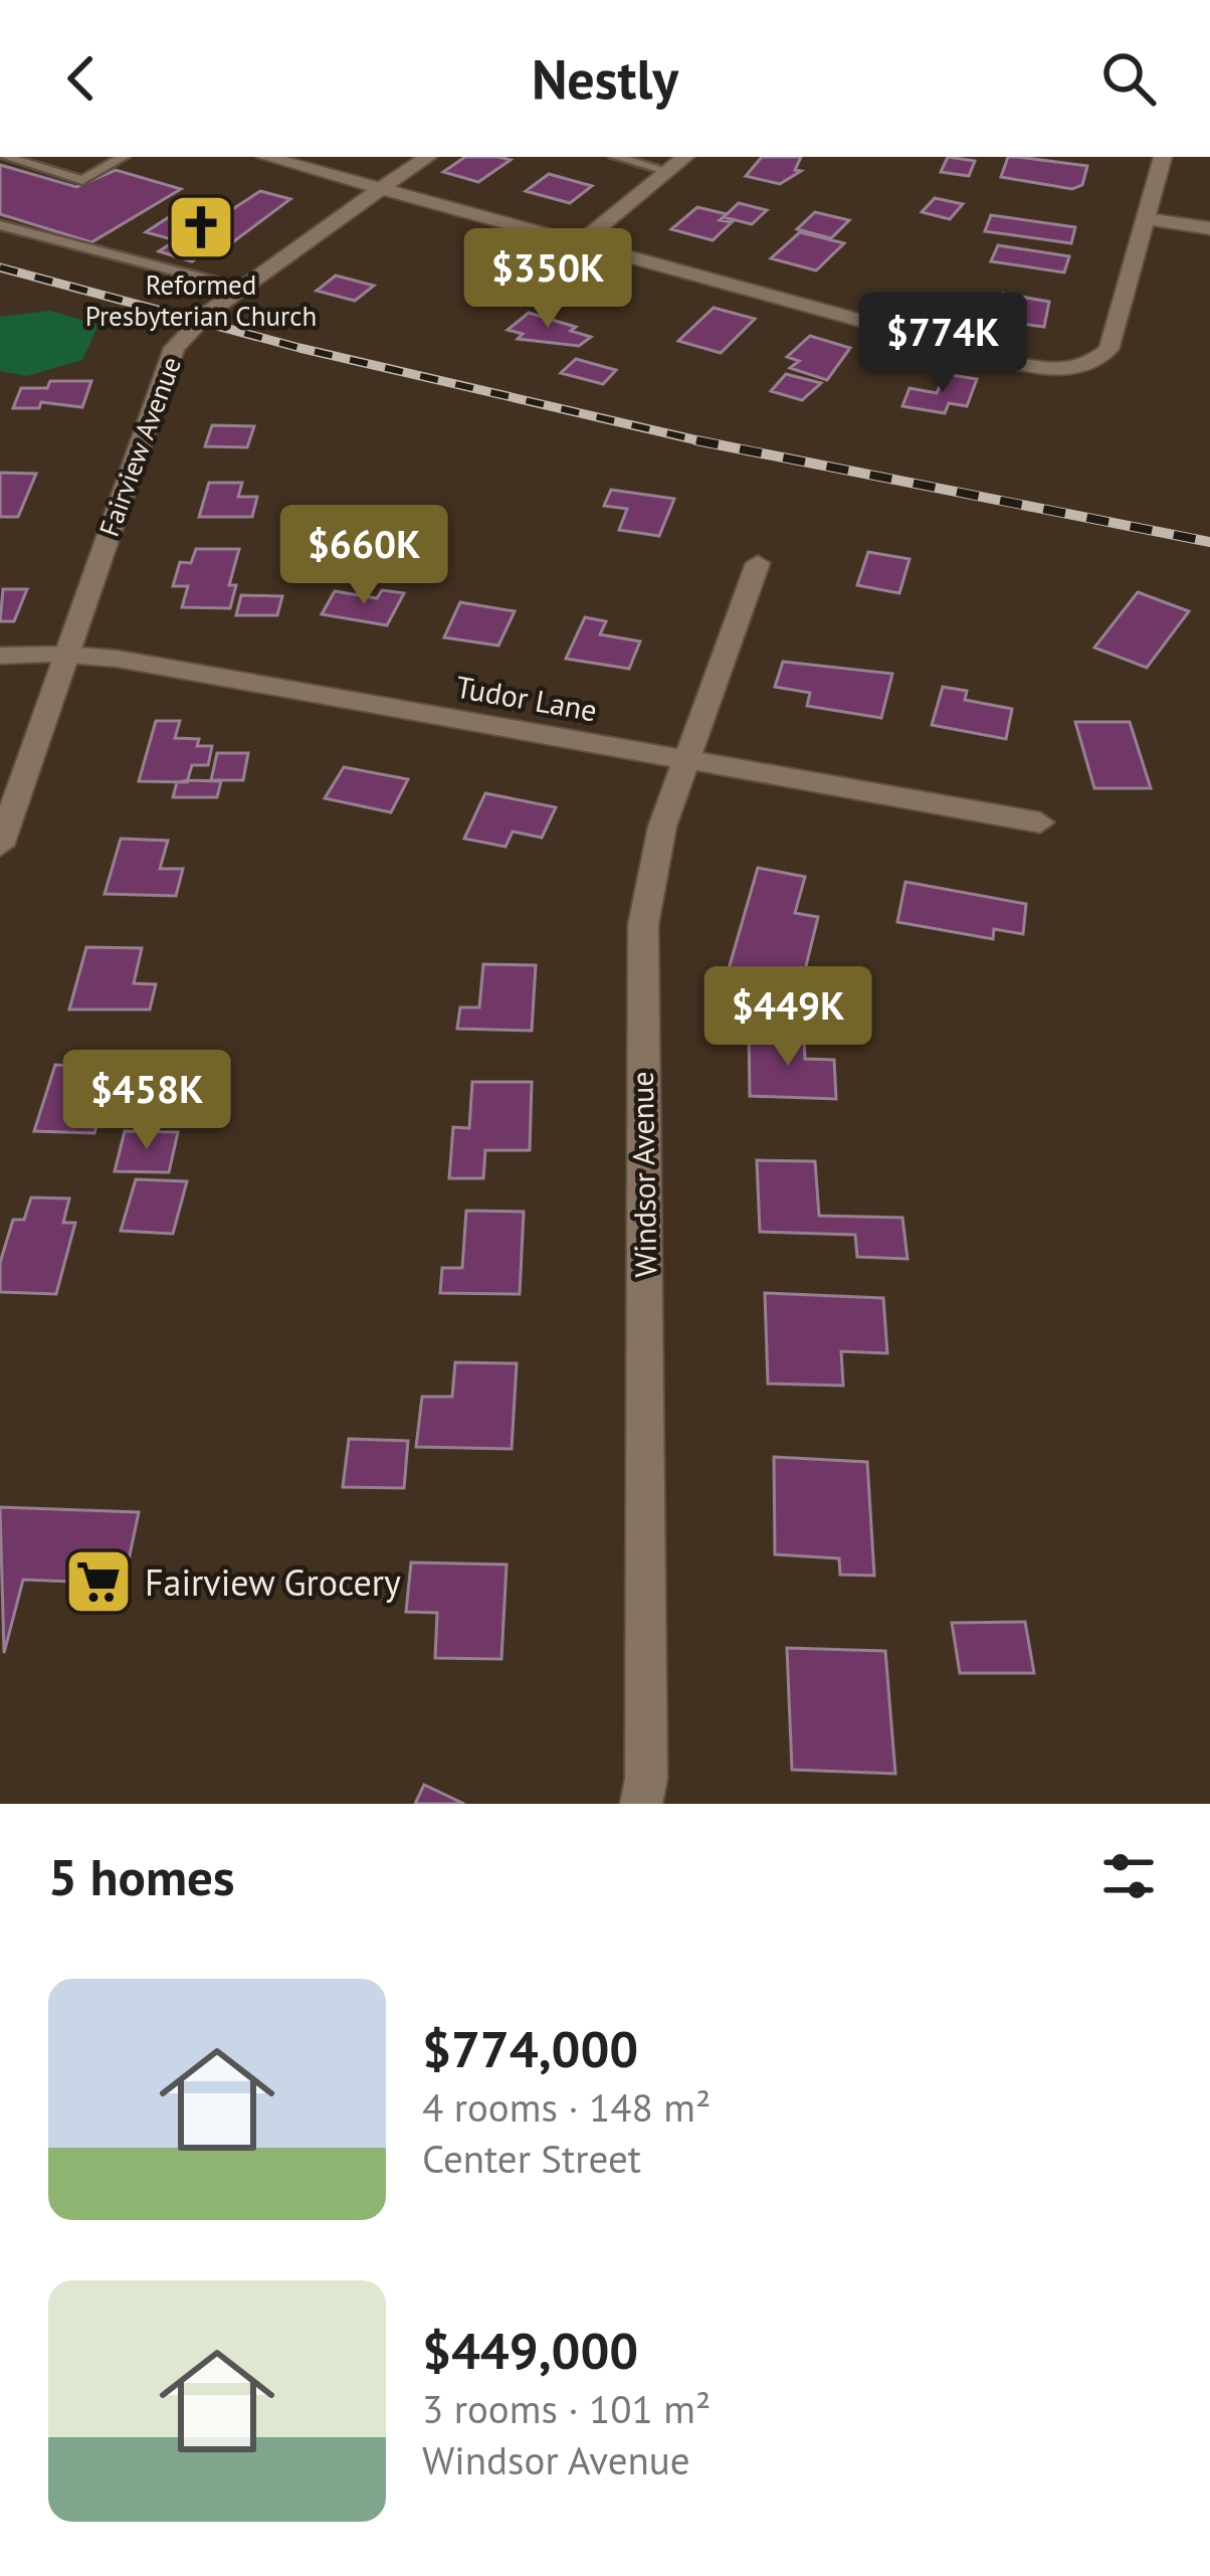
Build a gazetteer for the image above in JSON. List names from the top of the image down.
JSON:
{
  "streets": {
    "main road": ["Fairview Avenue", "Tudor Lane", "Windsor Avenue"]
  },
  "crossings": [
    ["Fairview Avenue", "Tudor Lane"],
    ["Tudor Lane", "Windsor Avenue"]
  ],
  "places": {
    "church": ["Reformed Presbyterian Church"],
    "supermarket": ["Fairview Grocery"]
  },
  "page": {
    "header": "Nestly",
    "price": [
      "$350K",
      "$774K",
      "$660K",
      "$449K",
      "$458K"
    ],
    "heading": "5 homes",
    "list": [
      {
        "name": "$774,000",
        "note": "4 rooms · 148 m² · Center Street"
      },
      {
        "name": "$449,000",
        "note": "3 rooms · 101 m² · Windsor Avenue"
      }
    ]
  }
}
